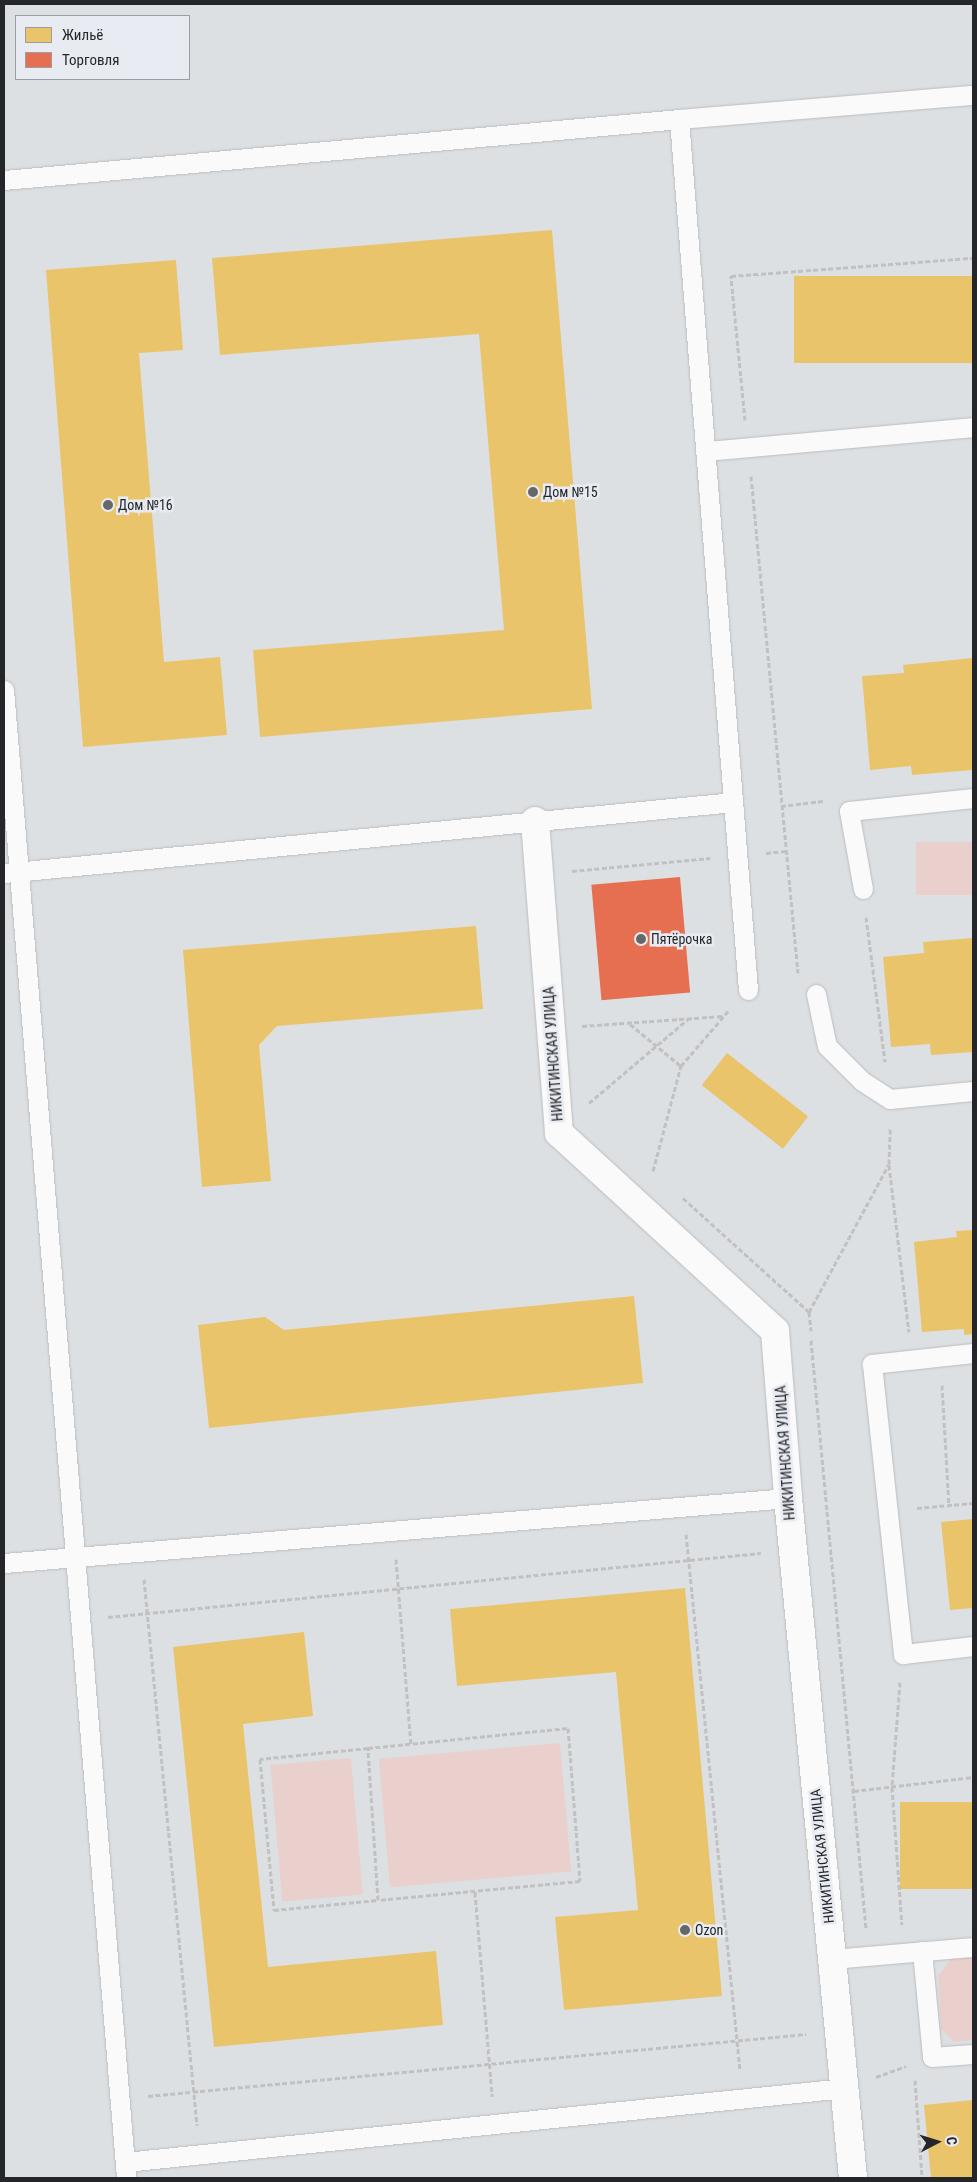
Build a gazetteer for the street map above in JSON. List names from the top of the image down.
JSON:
{
  "streets": {
    "street": ["НИКИТИНСКАЯ УЛИЦА"]
  },
  "places": [
    "Дом №15",
    "Дом №16",
    "Пятёрочка",
    "Ozon"
  ],
  "legend": ["Жильё", "Торговля"],
  "north": "right"
}
